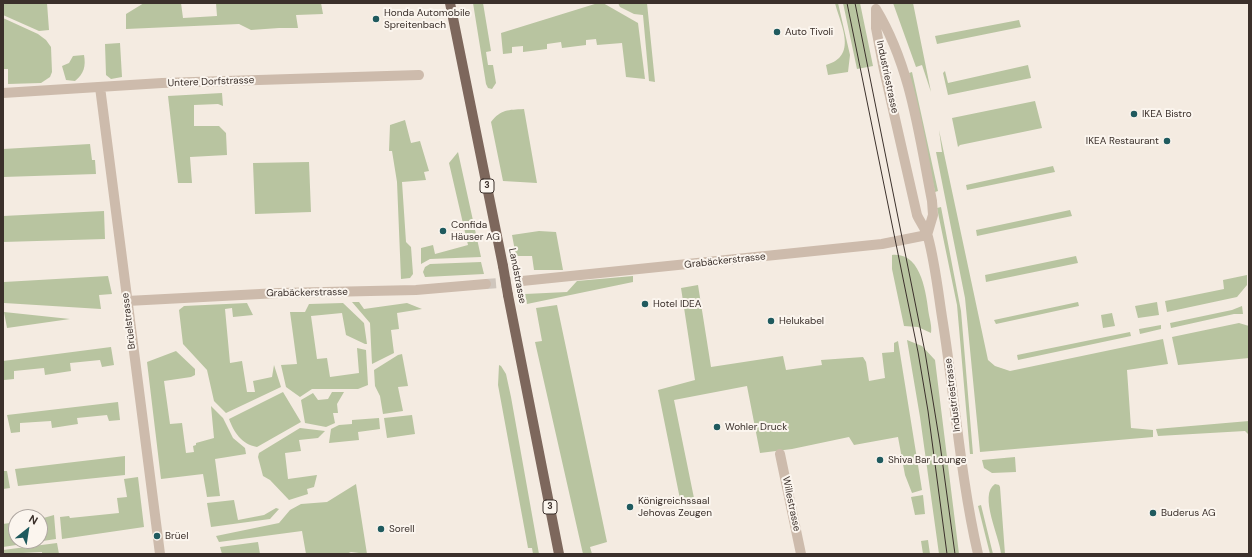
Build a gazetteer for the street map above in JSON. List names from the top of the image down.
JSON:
{
  "streets": {
    "main road": ["3", "Landstrasse"],
    "street": [
      "Industriestrasse",
      "Untere Dorfstrasse",
      "Grabäckerstrasse",
      "Brüelstrasse",
      "Willestrasse"
    ]
  },
  "crossings": [
    ["Industriestrasse", "Grabäckerstrasse"],
    ["Untere Dorfstrasse", "Brüelstrasse"],
    ["Grabäckerstrasse", "Brüelstrasse"]
  ],
  "places": [
    "Honda Automobile Spreitenbach",
    "Auto Tivoli",
    "IKEA Bistro",
    "IKEA Restaurant",
    "Confida Häuser AG",
    "Hotel IDEA",
    "Helukabel",
    "Wohler Druck",
    "Shiva Bar Lounge",
    "Königreichssaal Jehovas Zeugen",
    "Buderus AG",
    "Sorell",
    "Brüel"
  ],
  "north": "top right"
}
